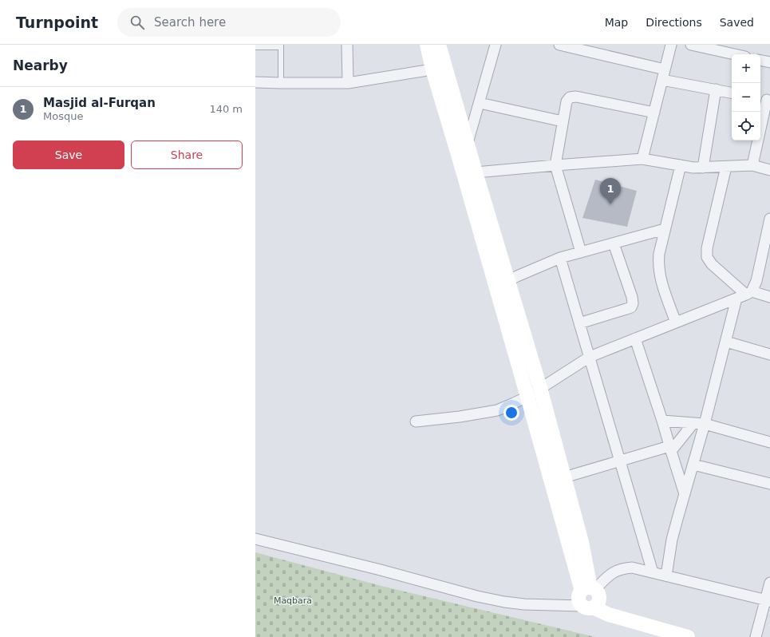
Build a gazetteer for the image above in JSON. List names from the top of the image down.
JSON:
{
  "parks": ["Maqbara"],
  "page": {
    "header": "Turnpoint",
    "search": "Search here",
    "nav": ["Map", "Directions", "Saved"],
    "heading": "Nearby",
    "map_buttons": ["+", "−"],
    "list": [
      {
        "mark": "1",
        "name": "Masjid al-Furqan",
        "note": "Mosque",
        "value": "140 m"
      }
    ],
    "buttons": ["Save", "Share"],
    "pins": "1"
  }
}
